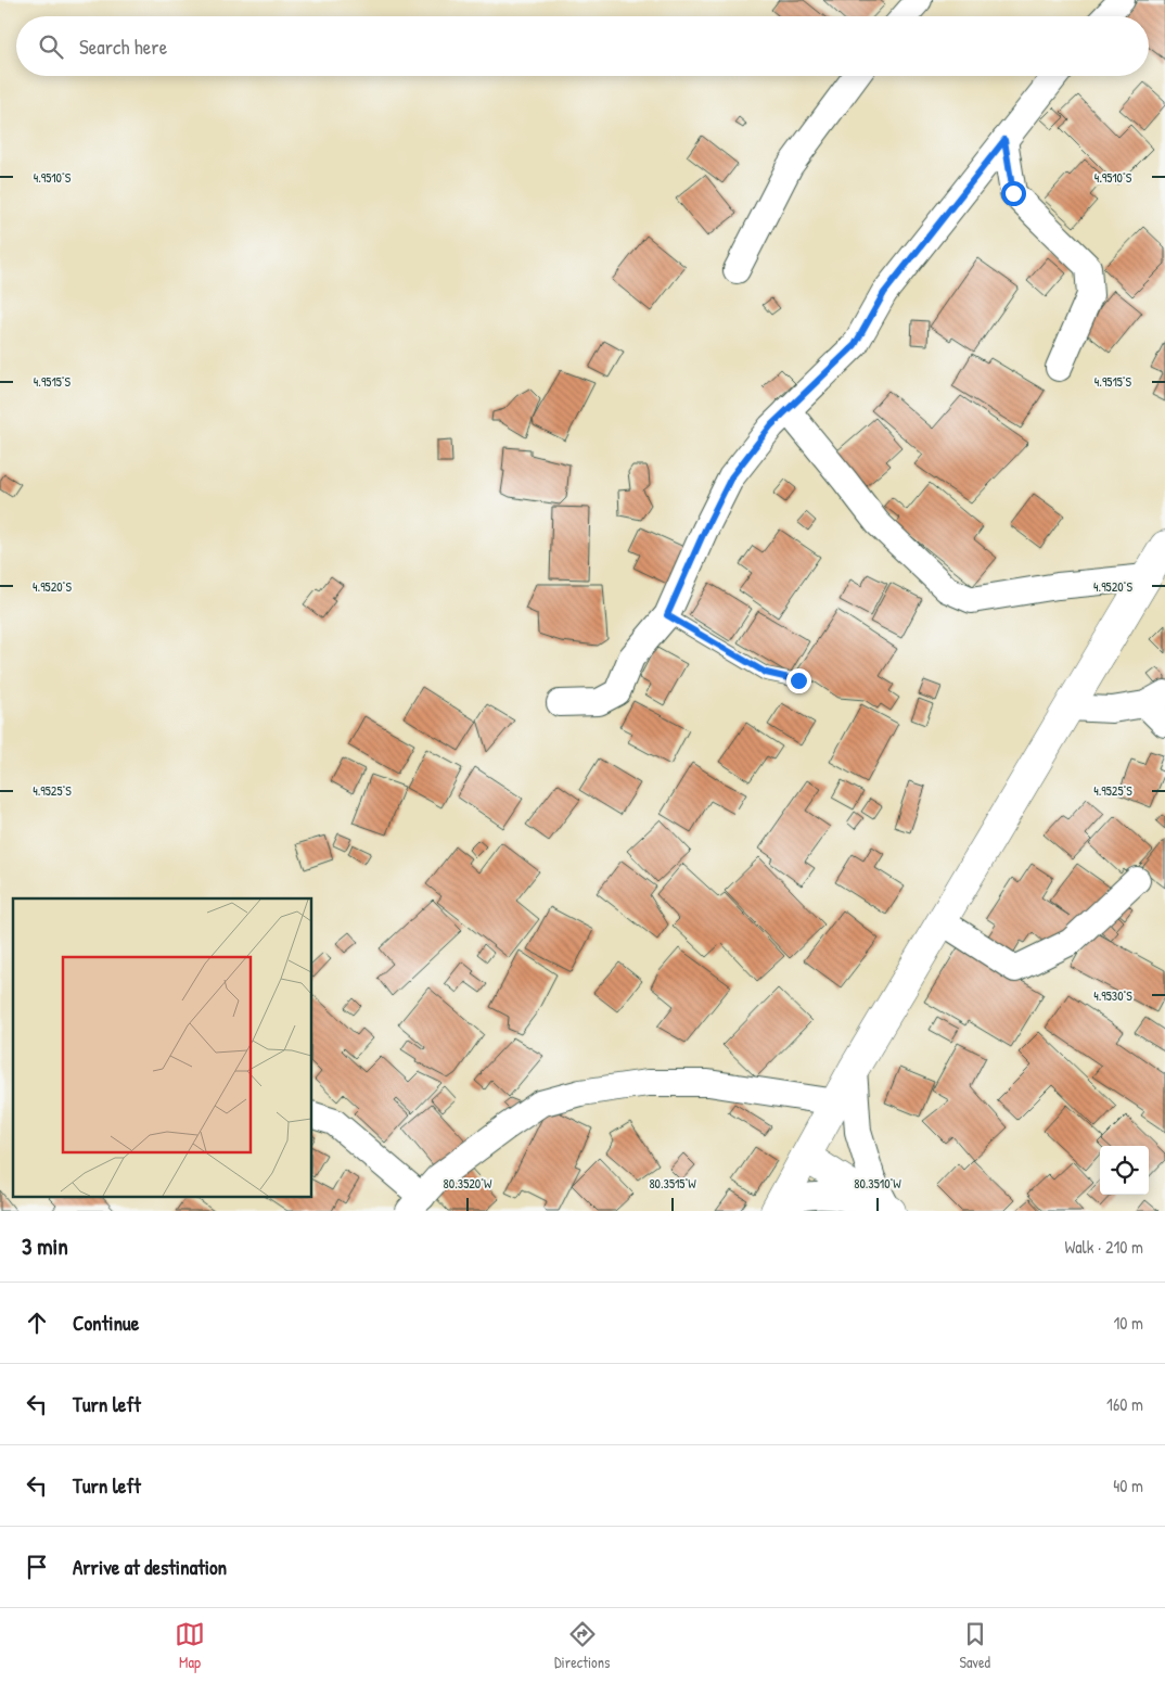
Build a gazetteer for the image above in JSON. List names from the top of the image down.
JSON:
{
  "page": {
    "search": "Search here",
    "heading": ["3 min", "Walk · 210 m"],
    "list": [
      ["Continue", "10 m"],
      ["Turn left", "160 m"],
      ["Turn left", "40 m"],
      "Arrive at destination"
    ],
    "nav": ["Map", "Directions", "Saved"]
  },
  "coordinates": [
    "4.9510°S",
    "4.9515°S",
    "4.9520°S",
    "4.9525°S",
    "4.9530°S",
    "80.3520°W",
    "80.3515°W",
    "80.3510°W"
  ]
}
